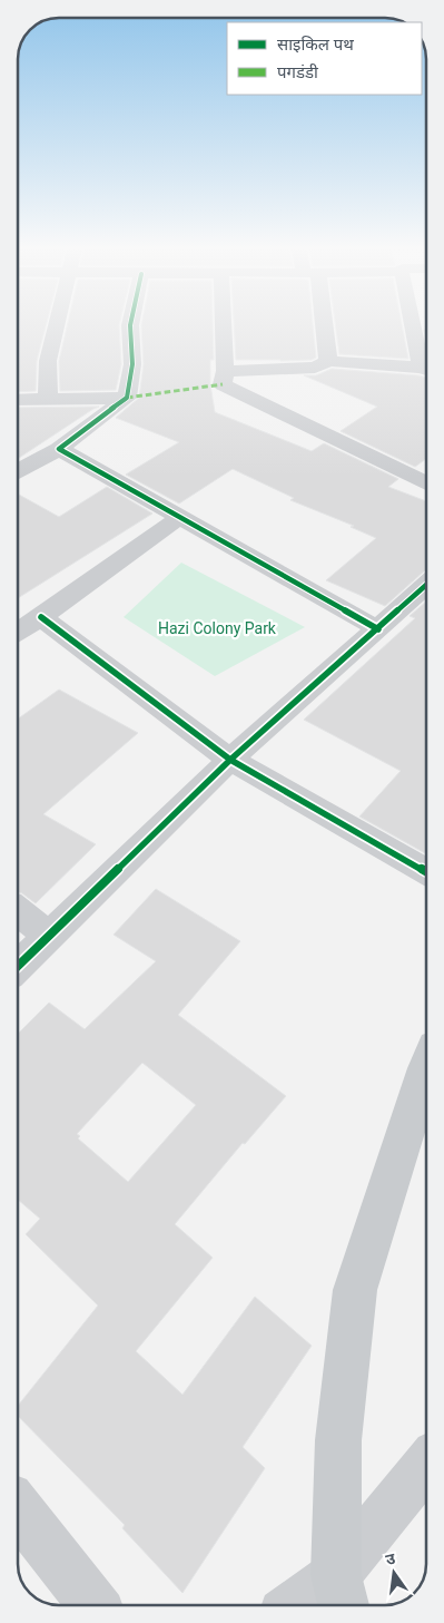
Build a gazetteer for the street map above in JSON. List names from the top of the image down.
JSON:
{
  "parks": ["Hazi Colony Park"],
  "legend": ["साइकिल पथ", "पगडंडी"],
  "north": "top"
}
